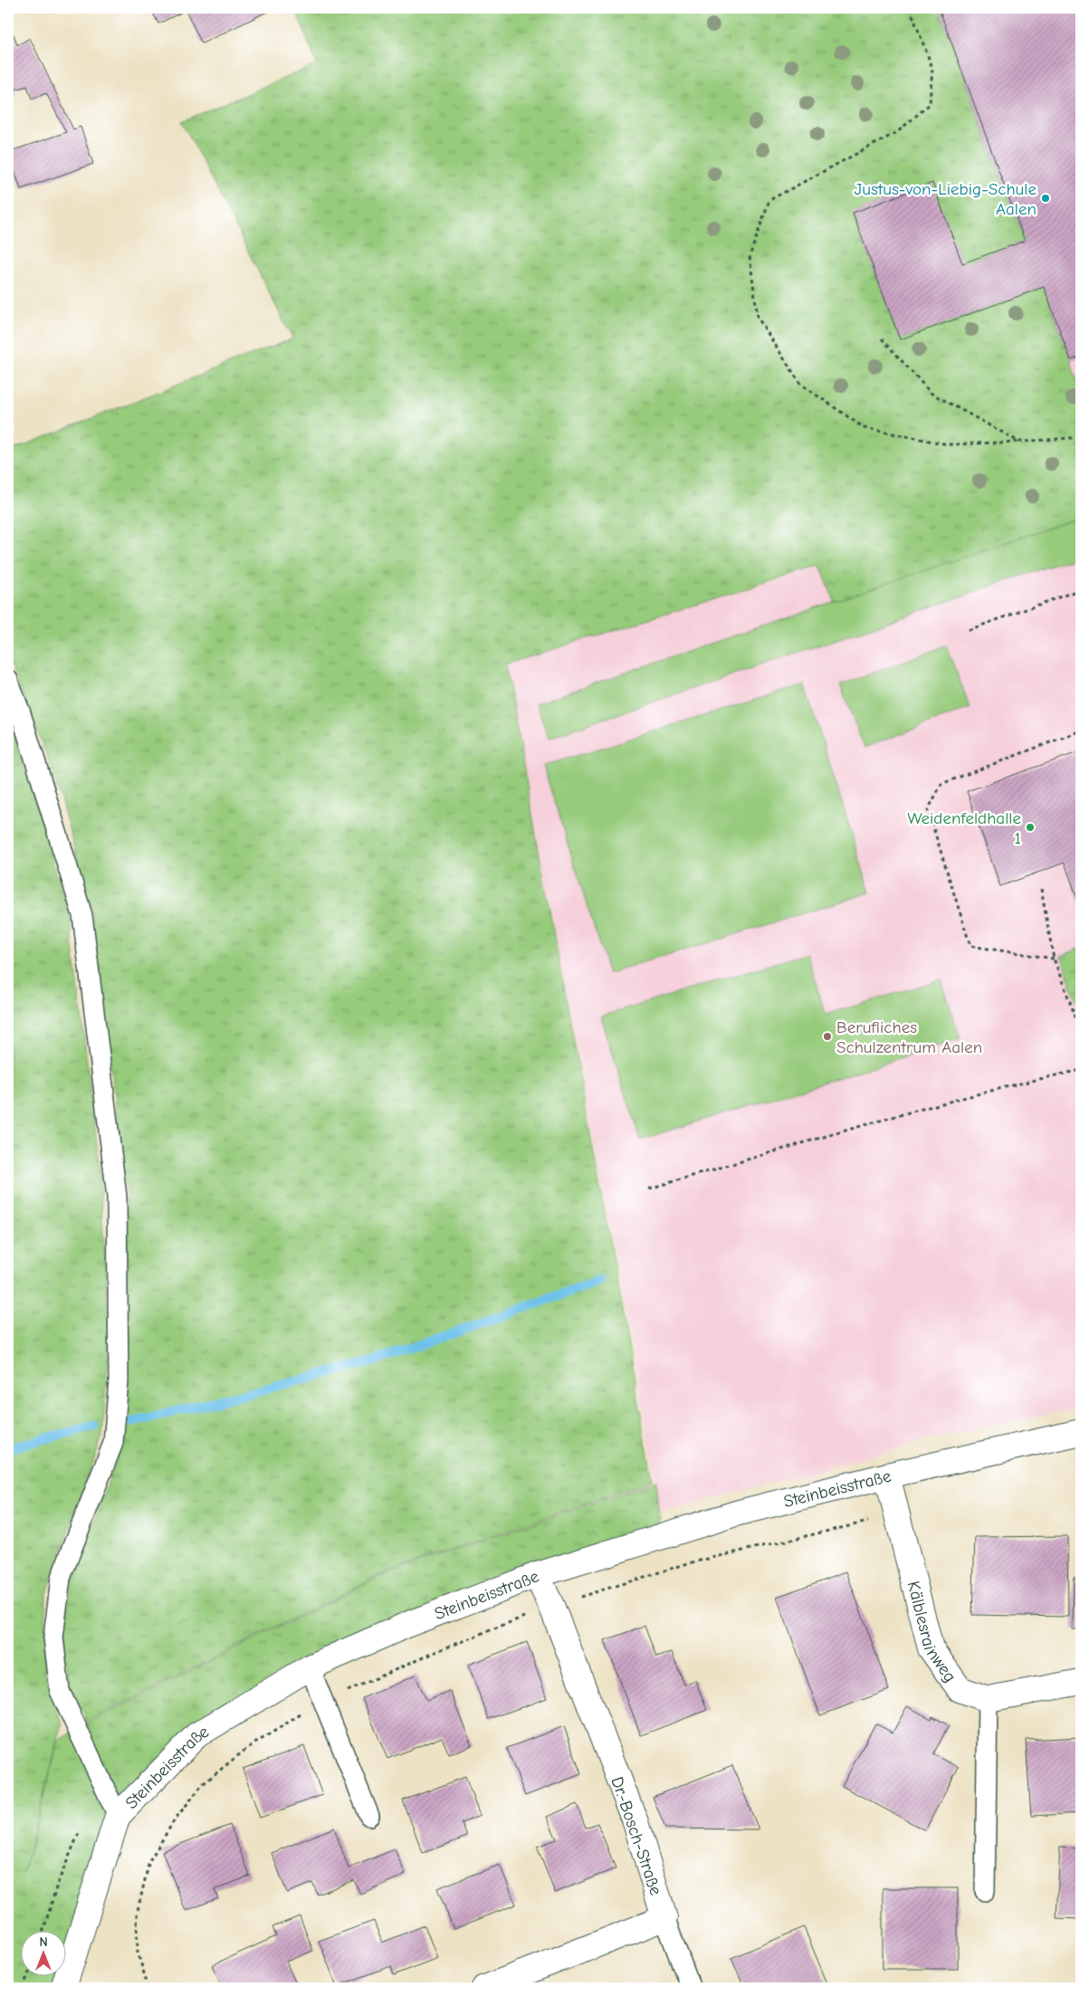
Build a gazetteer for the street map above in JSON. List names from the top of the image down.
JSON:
{
  "streets": {
    "street": ["Steinbeisstraße", "Kälblesrainweg", "Dr.-Bosch-Straße"]
  },
  "crossings": [
    ["Steinbeisstraße", "Kälblesrainweg"],
    ["Steinbeisstraße", "Dr.-Bosch-Straße"]
  ],
  "places": ["Justus-von-Liebig-Schule Aalen", "Weidenfeldhalle 1", "Berufliches Schulzentrum Aalen"],
  "north": "top"
}
